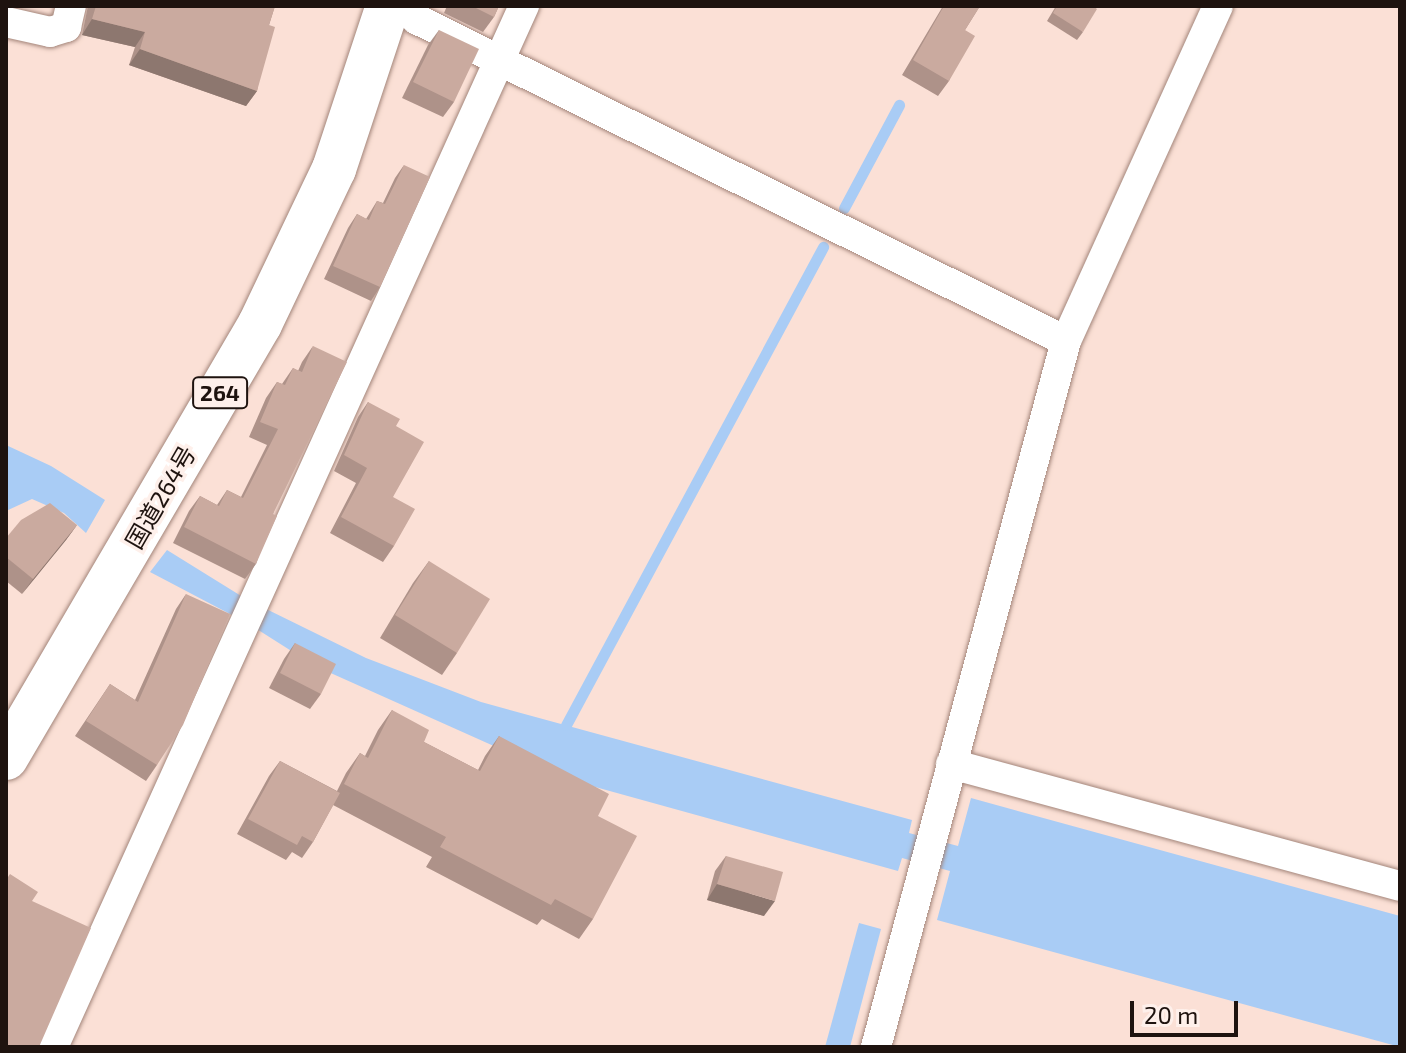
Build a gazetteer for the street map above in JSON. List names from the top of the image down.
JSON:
{
  "streets": {
    "highway": ["264", "国道264号"]
  },
  "scale_bar": "20 m"
}
